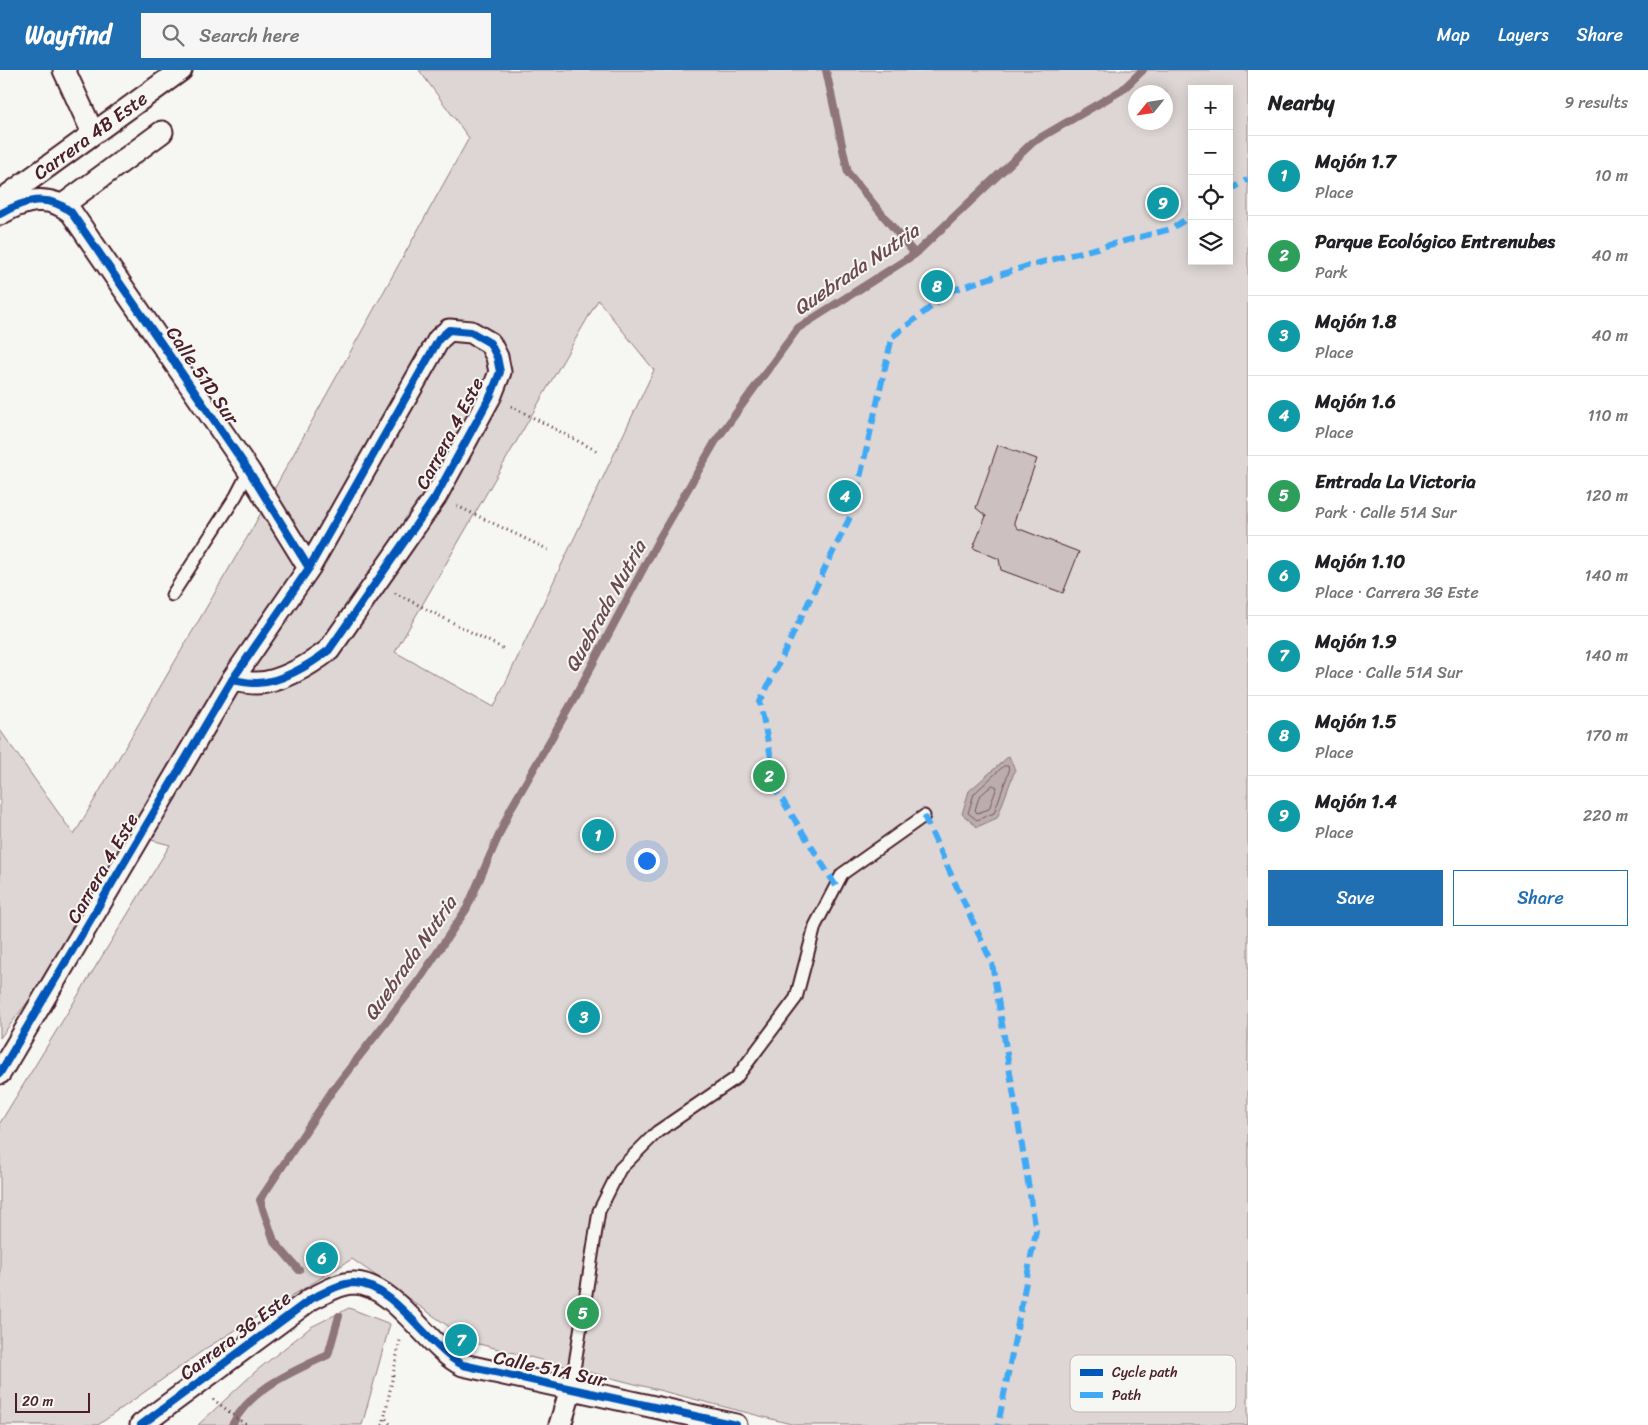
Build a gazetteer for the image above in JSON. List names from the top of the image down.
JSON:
{
  "streets": {
    "street": [
      "Carrera 4B Este",
      "Calle 51D Sur",
      "Carrera 4 Este",
      "Carrera 3G Este",
      "Calle 51A Sur"
    ]
  },
  "crossings": [
    ["Carrera 4B Este", "Calle 51D Sur"],
    ["Calle 51D Sur", "Carrera 4 Este"],
    ["Carrera 3G Este", "Calle 51A Sur"]
  ],
  "water": ["Quebrada Nutria"],
  "legend": ["Cycle path", "Path"],
  "scale_bar": "20 m",
  "north": "bottom left",
  "page": {
    "header": "Wayfind",
    "search": "Search here",
    "nav": ["Map", "Layers", "Share"],
    "heading": ["Nearby", "9 results"],
    "map_buttons": ["+", "−"],
    "list": [
      {
        "mark": "1",
        "name": "Mojón 1.7",
        "note": "Place",
        "value": "10 m"
      },
      {
        "mark": "2",
        "name": "Parque Ecológico Entrenubes",
        "note": "Park",
        "value": "40 m"
      },
      {
        "mark": "3",
        "name": "Mojón 1.8",
        "note": "Place",
        "value": "40 m"
      },
      {
        "mark": "4",
        "name": "Mojón 1.6",
        "note": "Place",
        "value": "110 m"
      },
      {
        "mark": "5",
        "name": "Entrada La Victoria",
        "note": "Park · Calle 51A Sur",
        "value": "120 m"
      },
      {
        "mark": "6",
        "name": "Mojón 1.10",
        "note": "Place · Carrera 3G Este",
        "value": "140 m"
      },
      {
        "mark": "7",
        "name": "Mojón 1.9",
        "note": "Place · Calle 51A Sur",
        "value": "140 m"
      },
      {
        "mark": "8",
        "name": "Mojón 1.5",
        "note": "Place",
        "value": "170 m"
      },
      {
        "mark": "9",
        "name": "Mojón 1.4",
        "note": "Place",
        "value": "220 m"
      }
    ],
    "pins": [
      "9",
      "8",
      "4",
      "2",
      "1",
      "3",
      "6",
      "5",
      "7"
    ],
    "buttons": ["Save", "Share"],
    "scale": "20 m"
  }
}
